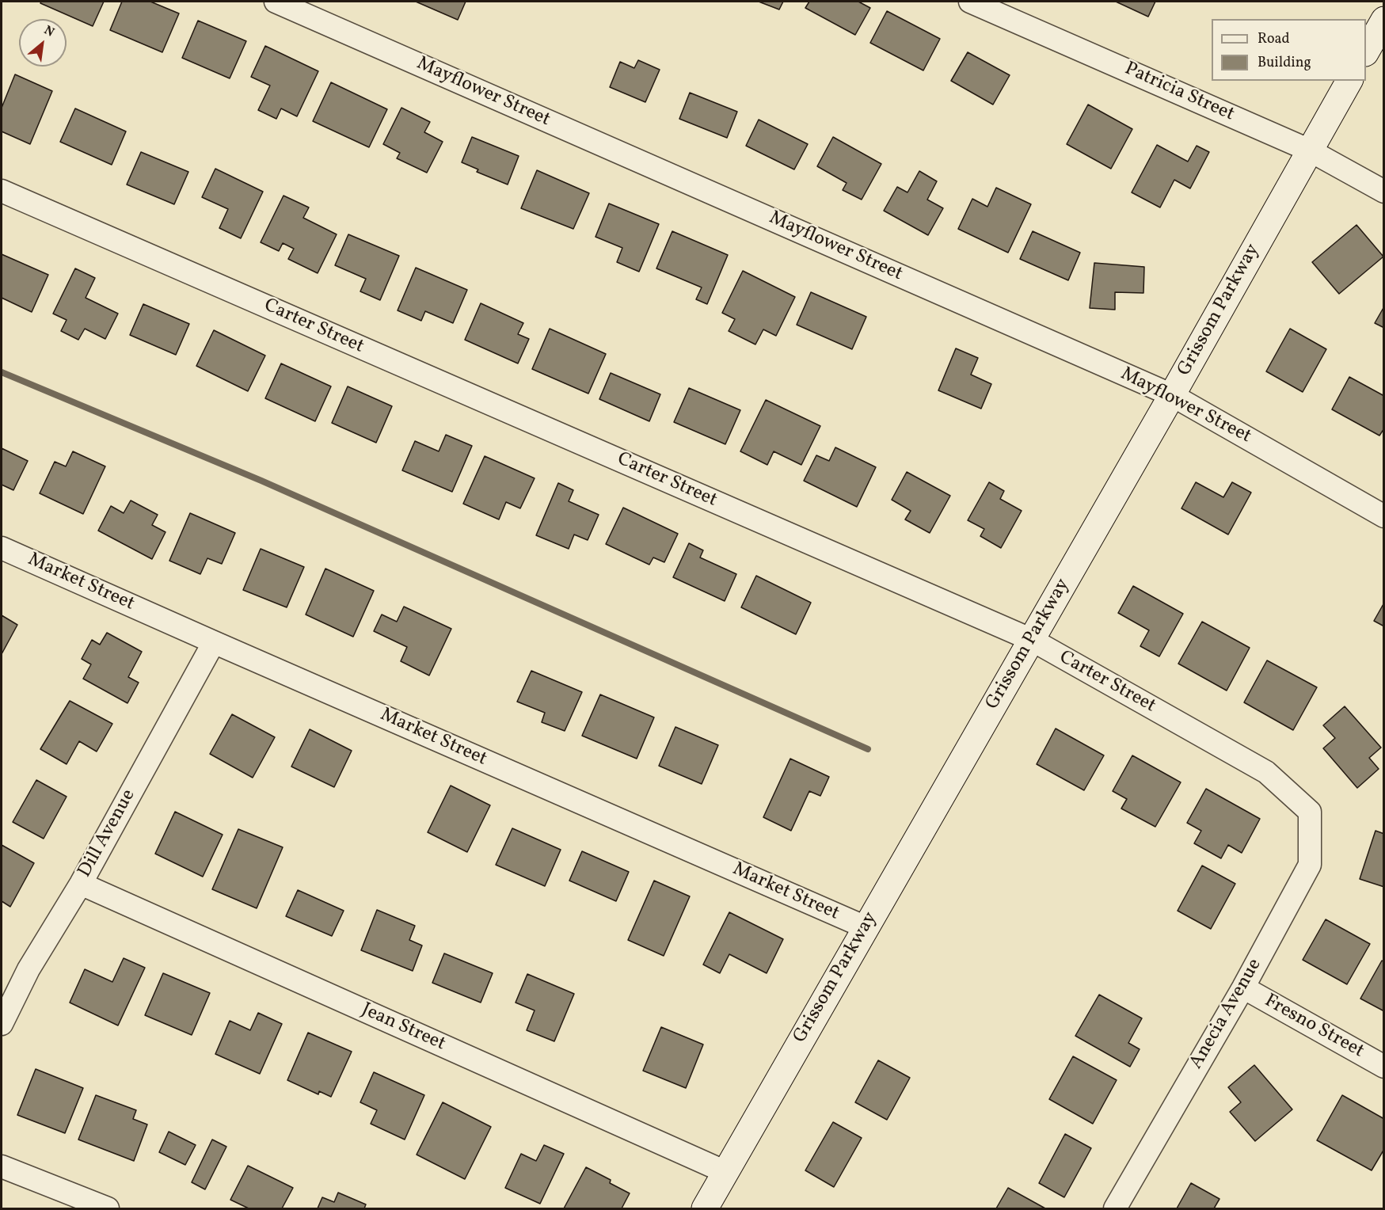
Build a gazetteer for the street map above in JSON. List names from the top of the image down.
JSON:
{
  "streets": {
    "main road": ["Grissom Parkway"],
    "street": [
      "Mayflower Street",
      "Patricia Street",
      "Carter Street",
      "Market Street",
      "Dill Avenue",
      "Anecia Avenue",
      "Fresno Street",
      "Jean Street"
    ]
  },
  "crossings": [
    ["Mayflower Street", "Grissom Parkway"],
    ["Patricia Street", "Grissom Parkway"],
    ["Grissom Parkway", "Carter Street"],
    ["Grissom Parkway", "Market Street"],
    ["Grissom Parkway", "Jean Street"],
    ["Carter Street", "Anecia Avenue"],
    ["Market Street", "Dill Avenue"],
    ["Dill Avenue", "Jean Street"],
    ["Anecia Avenue", "Fresno Street"]
  ],
  "legend": ["Road", "Building"],
  "north": "top right"
}
